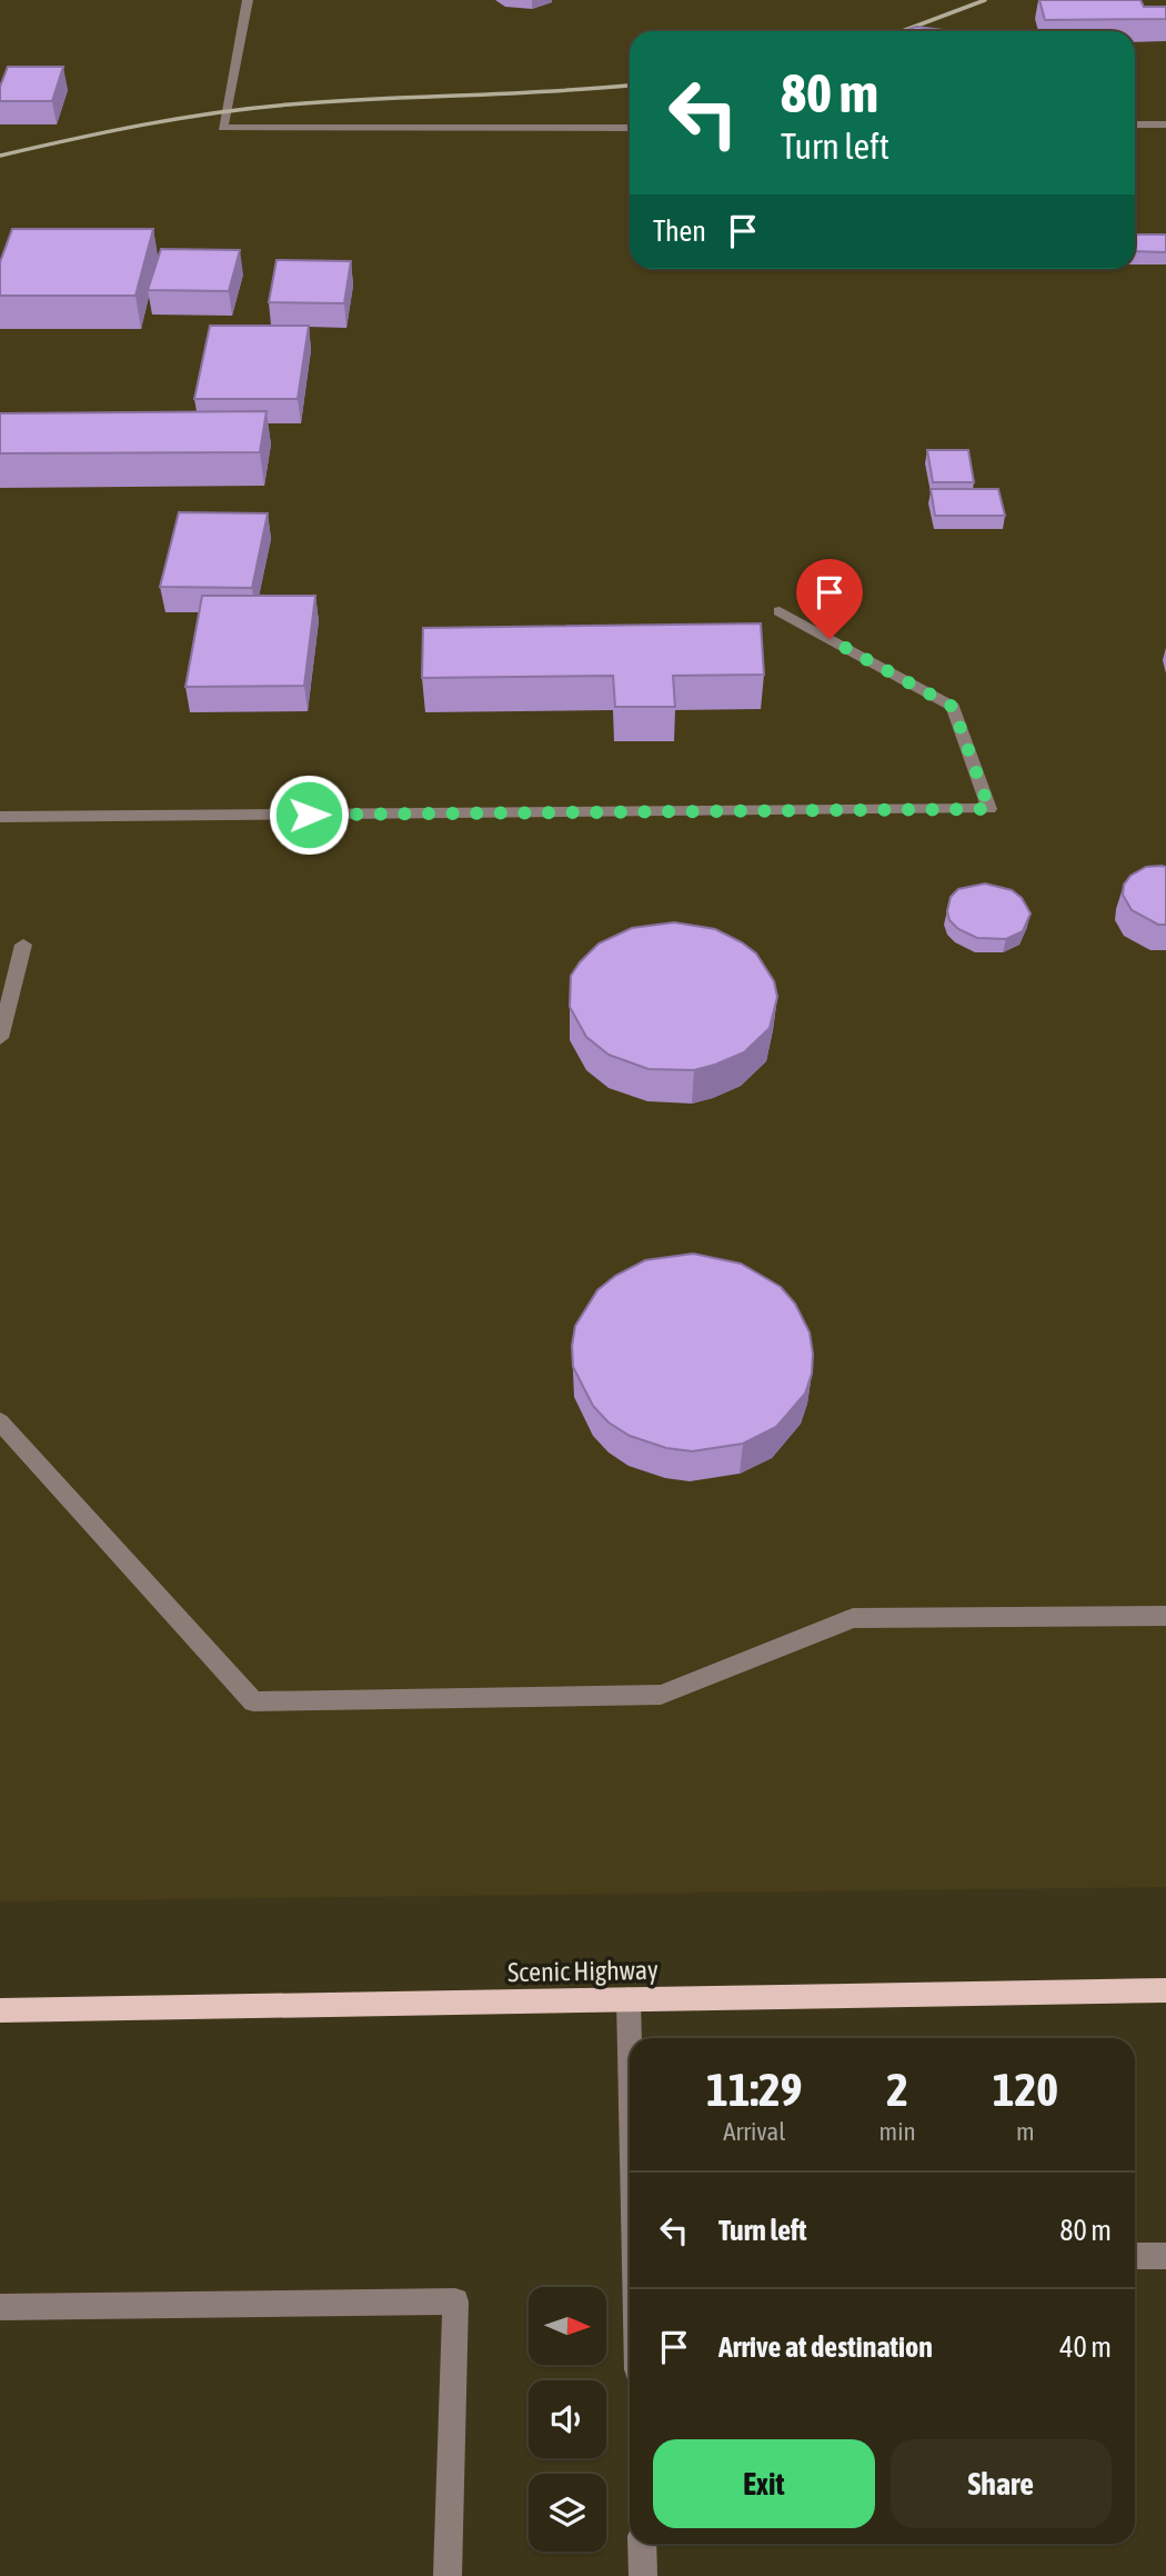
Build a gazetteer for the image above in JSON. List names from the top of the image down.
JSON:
{
  "streets": {
    "main road": ["Scenic Highway"]
  },
  "north": "right",
  "page": {
    "turn": ["80 m", "Turn left"],
    "then": "Then",
    "eta": [
      "11:29",
      "Arrival",
      "2",
      "min",
      "120",
      "m"
    ],
    "list": [
      {
        "name": "Turn left",
        "value": "80 m"
      },
      {
        "name": "Arrive at destination",
        "value": "40 m"
      }
    ],
    "buttons": ["Exit", "Share"]
  }
}
